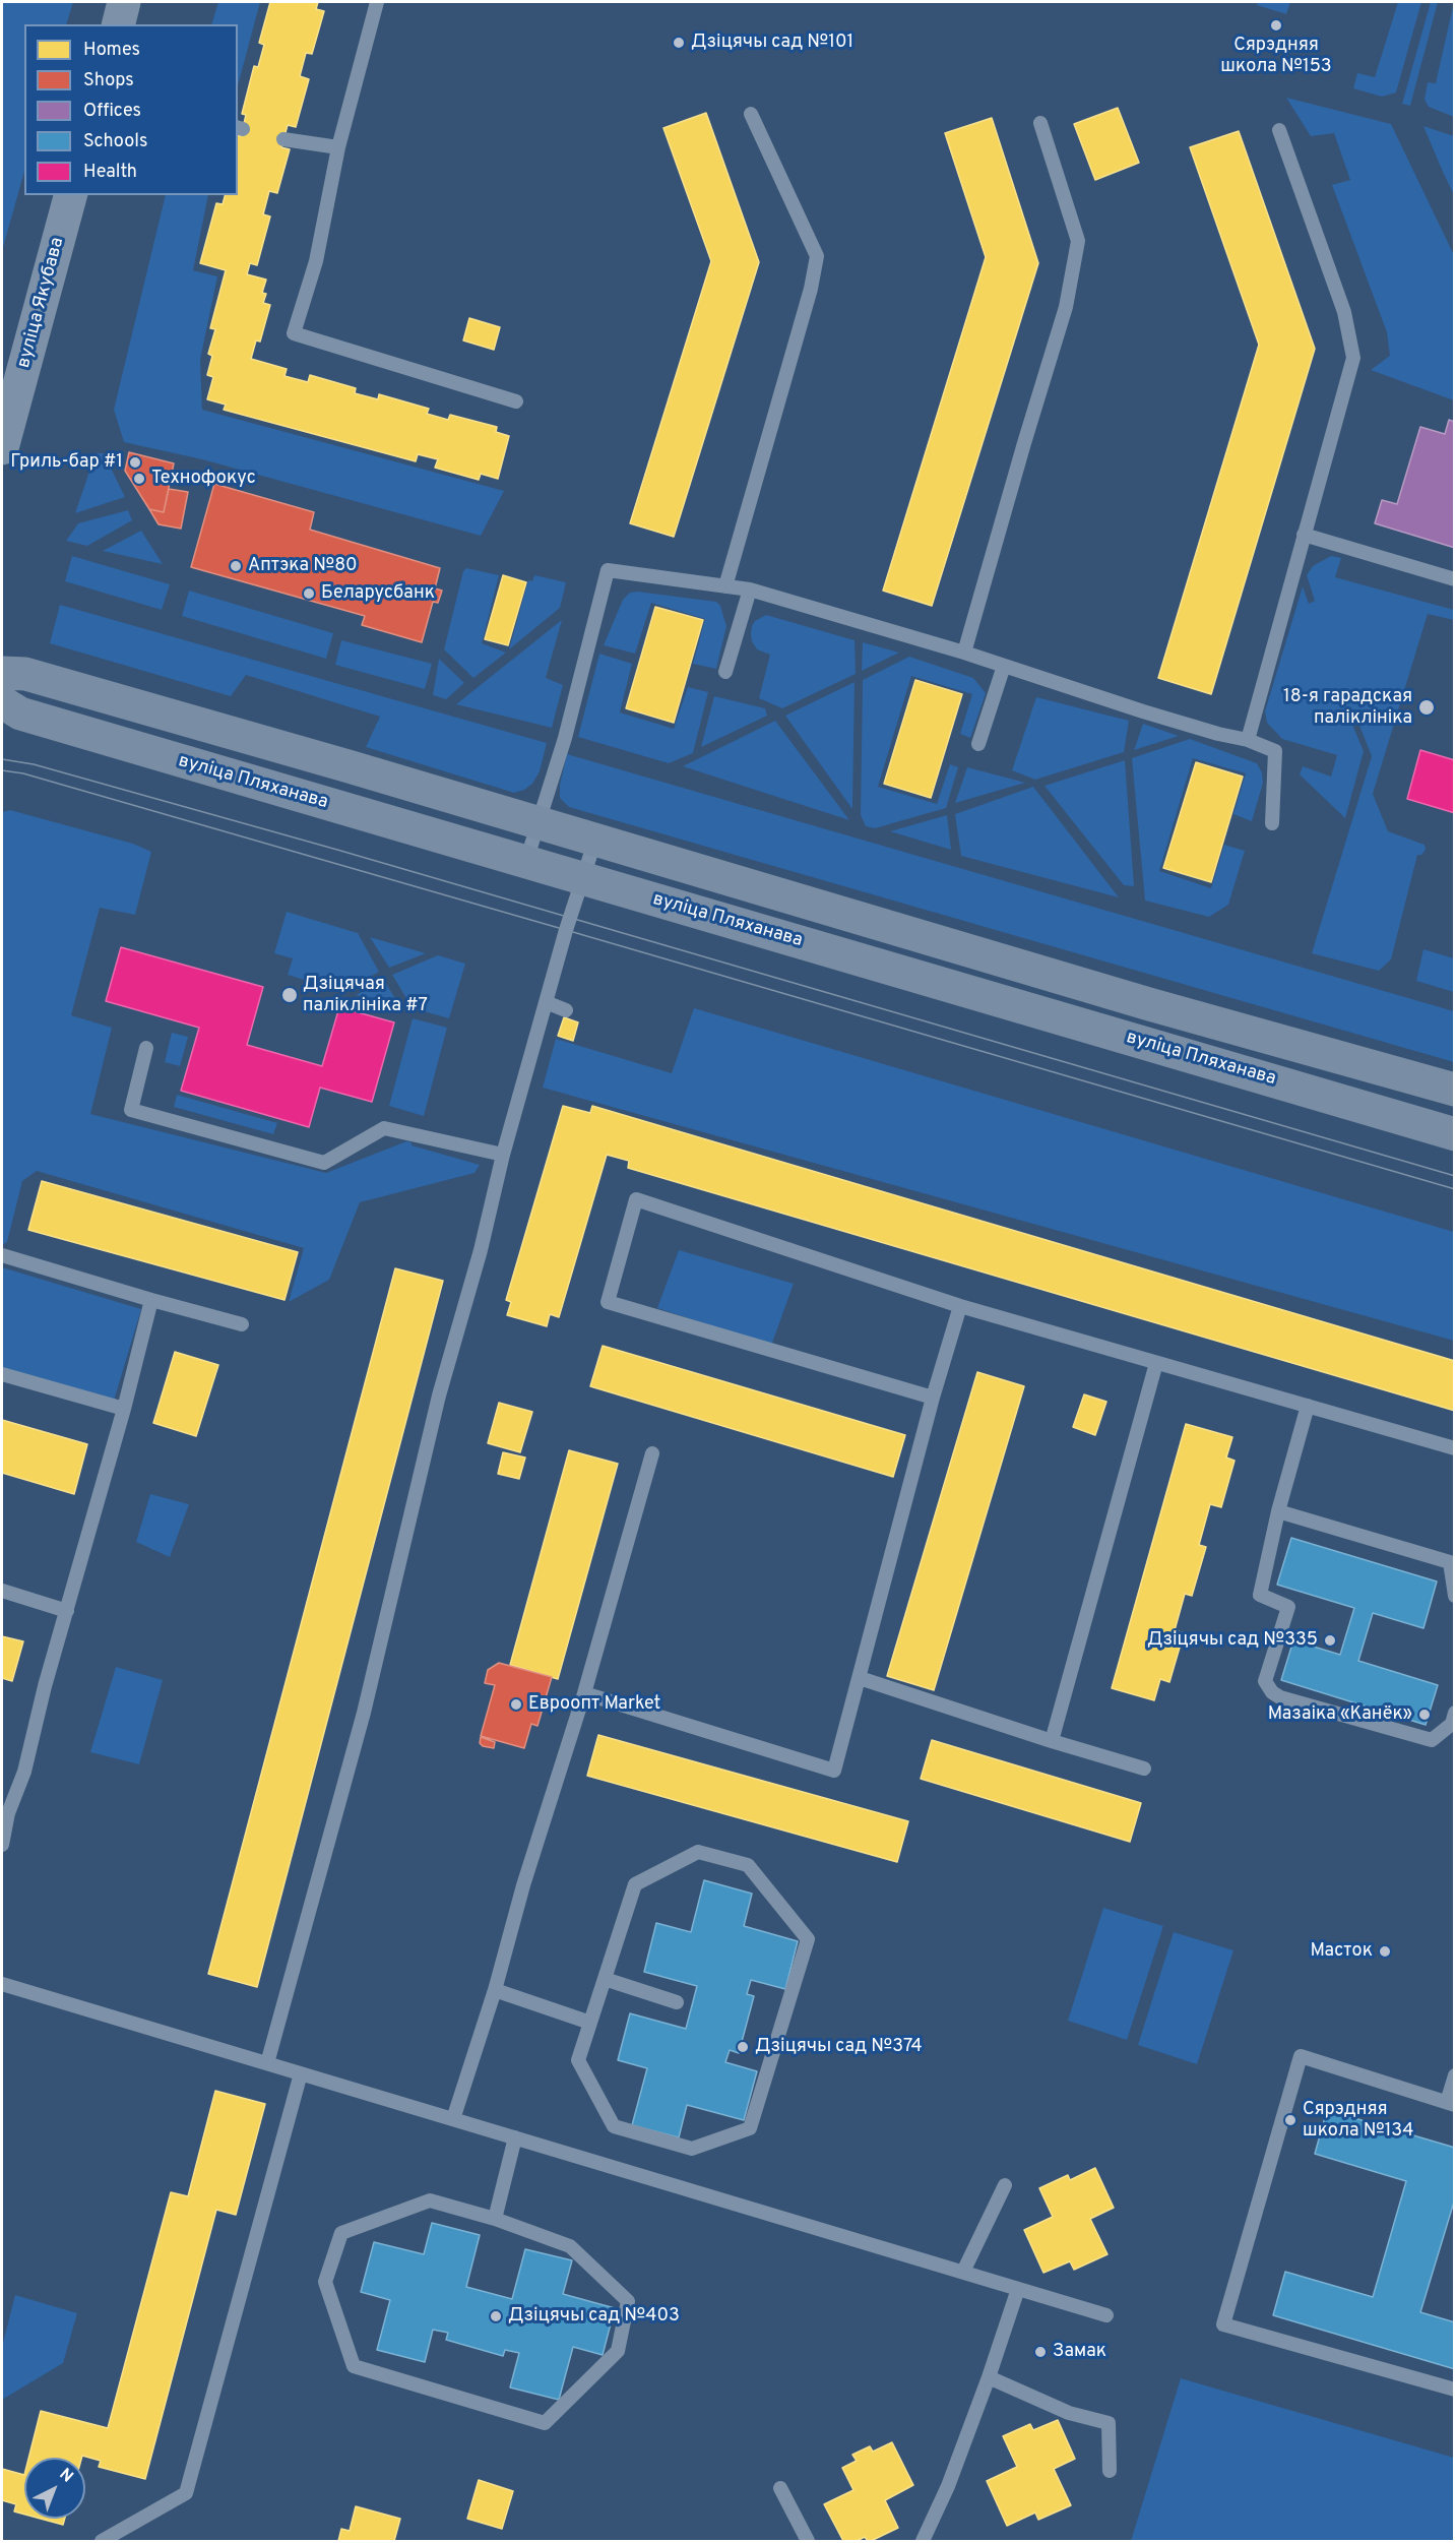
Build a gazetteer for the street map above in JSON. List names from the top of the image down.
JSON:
{
  "streets": {
    "main road": ["вуліца Пляханава"],
    "street": ["вуліца Якубава"]
  },
  "places": [
    "Сярэдняя школа №153",
    "Дзіцячы сад №101",
    "Гриль-бар #1",
    "Технофокус",
    "Аптэка №80",
    "Беларусбанк",
    "18-я гарадская паліклініка",
    "Дзіцячая паліклініка #7",
    "Дзіцячы сад №335",
    "Евроопт Market",
    "Мазаіка «Канёк»",
    "Масток",
    "Дзіцячы сад №374",
    "Сярэдняя школа №134",
    "Дзіцячы сад №403",
    "Замак"
  ],
  "legend": [
    "Homes",
    "Shops",
    "Offices",
    "Schools",
    "Health"
  ],
  "north": "top right"
}
